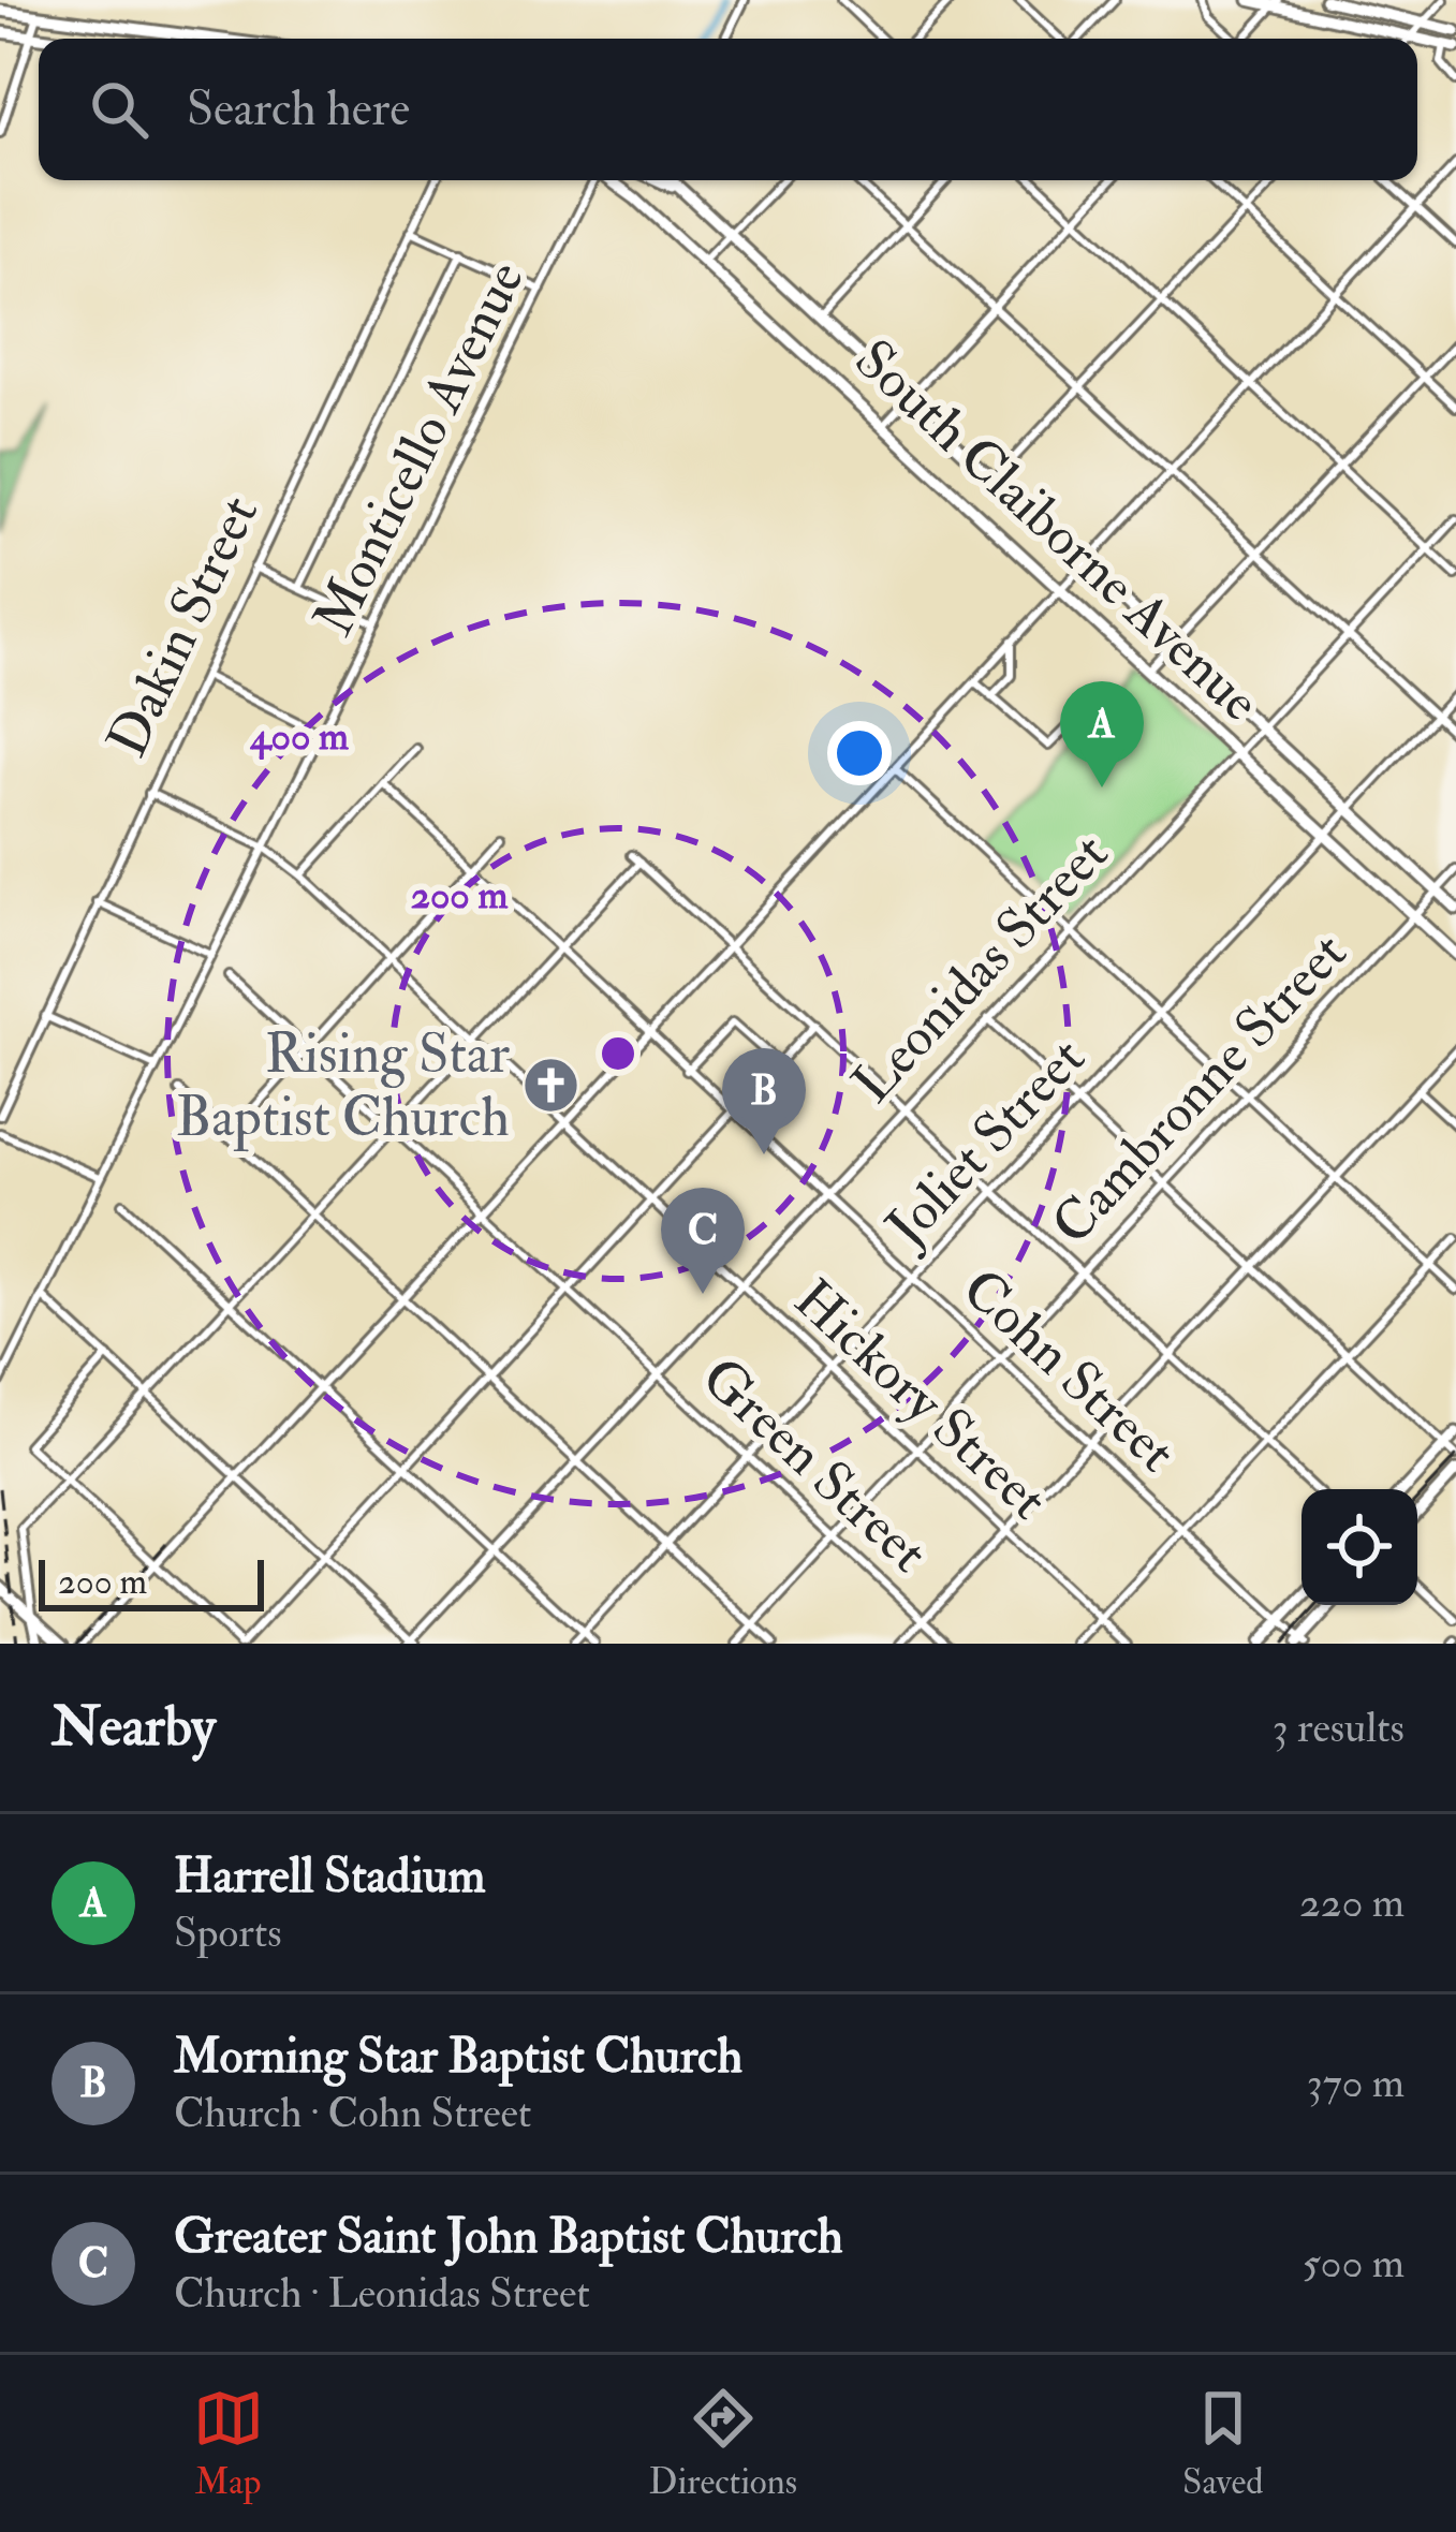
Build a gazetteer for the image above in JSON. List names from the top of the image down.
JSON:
{
  "streets": {
    "main road": ["South Claiborne Avenue"],
    "street": [
      "Monticello Avenue",
      "Dakin Street",
      "Leonidas Street",
      "Cambronne Street",
      "Joliet Street",
      "Cohn Street",
      "Hickory Street",
      "Green Street"
    ]
  },
  "crossings": [
    ["Monticello Avenue", "Hickory Street"],
    ["South Claiborne Avenue", "Leonidas Street"],
    ["South Claiborne Avenue", "Cambronne Street"],
    ["South Claiborne Avenue", "Joliet Street"],
    ["Dakin Street", "Hickory Street"],
    ["Leonidas Street", "Cohn Street"],
    ["Leonidas Street", "Hickory Street"],
    ["Leonidas Street", "Green Street"],
    ["Cambronne Street", "Cohn Street"],
    ["Cambronne Street", "Hickory Street"],
    ["Cambronne Street", "Green Street"],
    ["Joliet Street", "Cohn Street"],
    ["Joliet Street", "Hickory Street"],
    ["Joliet Street", "Green Street"]
  ],
  "places": {
    "church": ["Rising Star Baptist Church"]
  },
  "scale_bar": "200 m",
  "page": {
    "search": "Search here",
    "pins": ["A", "B", "C"],
    "scale": "200 m",
    "heading": ["Nearby", "3 results"],
    "list": [
      {
        "mark": "A",
        "name": "Harrell Stadium",
        "note": "Sports",
        "value": "220 m"
      },
      {
        "mark": "B",
        "name": "Morning Star Baptist Church",
        "note": "Church · Cohn Street",
        "value": "370 m"
      },
      {
        "mark": "C",
        "name": "Greater Saint John Baptist Church",
        "note": "Church · Leonidas Street",
        "value": "500 m"
      }
    ],
    "nav": ["Map", "Directions", "Saved"]
  },
  "rings": ["400 m", "200 m"]
}
